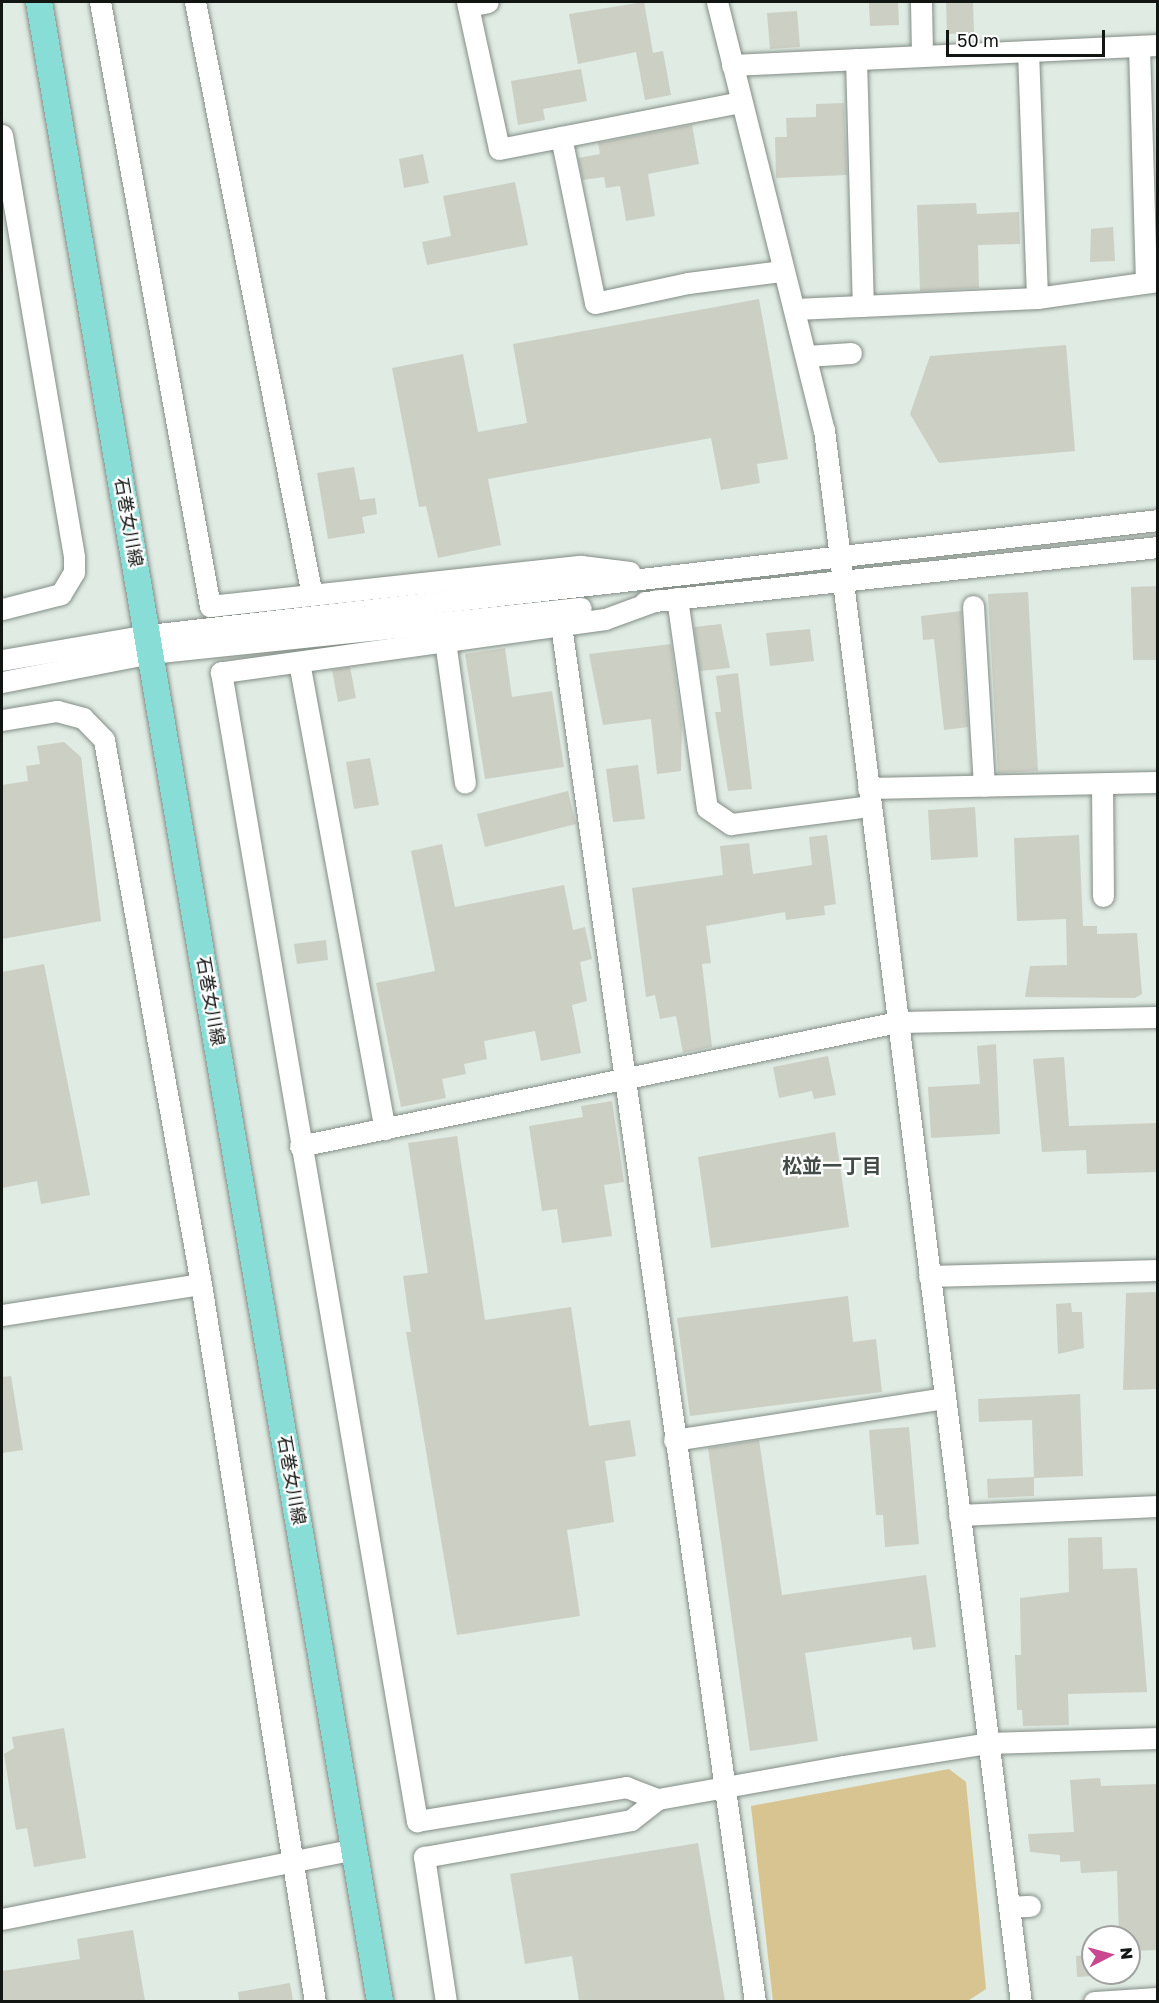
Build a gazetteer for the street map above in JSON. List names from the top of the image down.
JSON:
{
  "streets": {
    "main road": ["石巻女川線"]
  },
  "districts": ["松並一丁目"],
  "scale_bar": "50 m",
  "north": "right"
}
